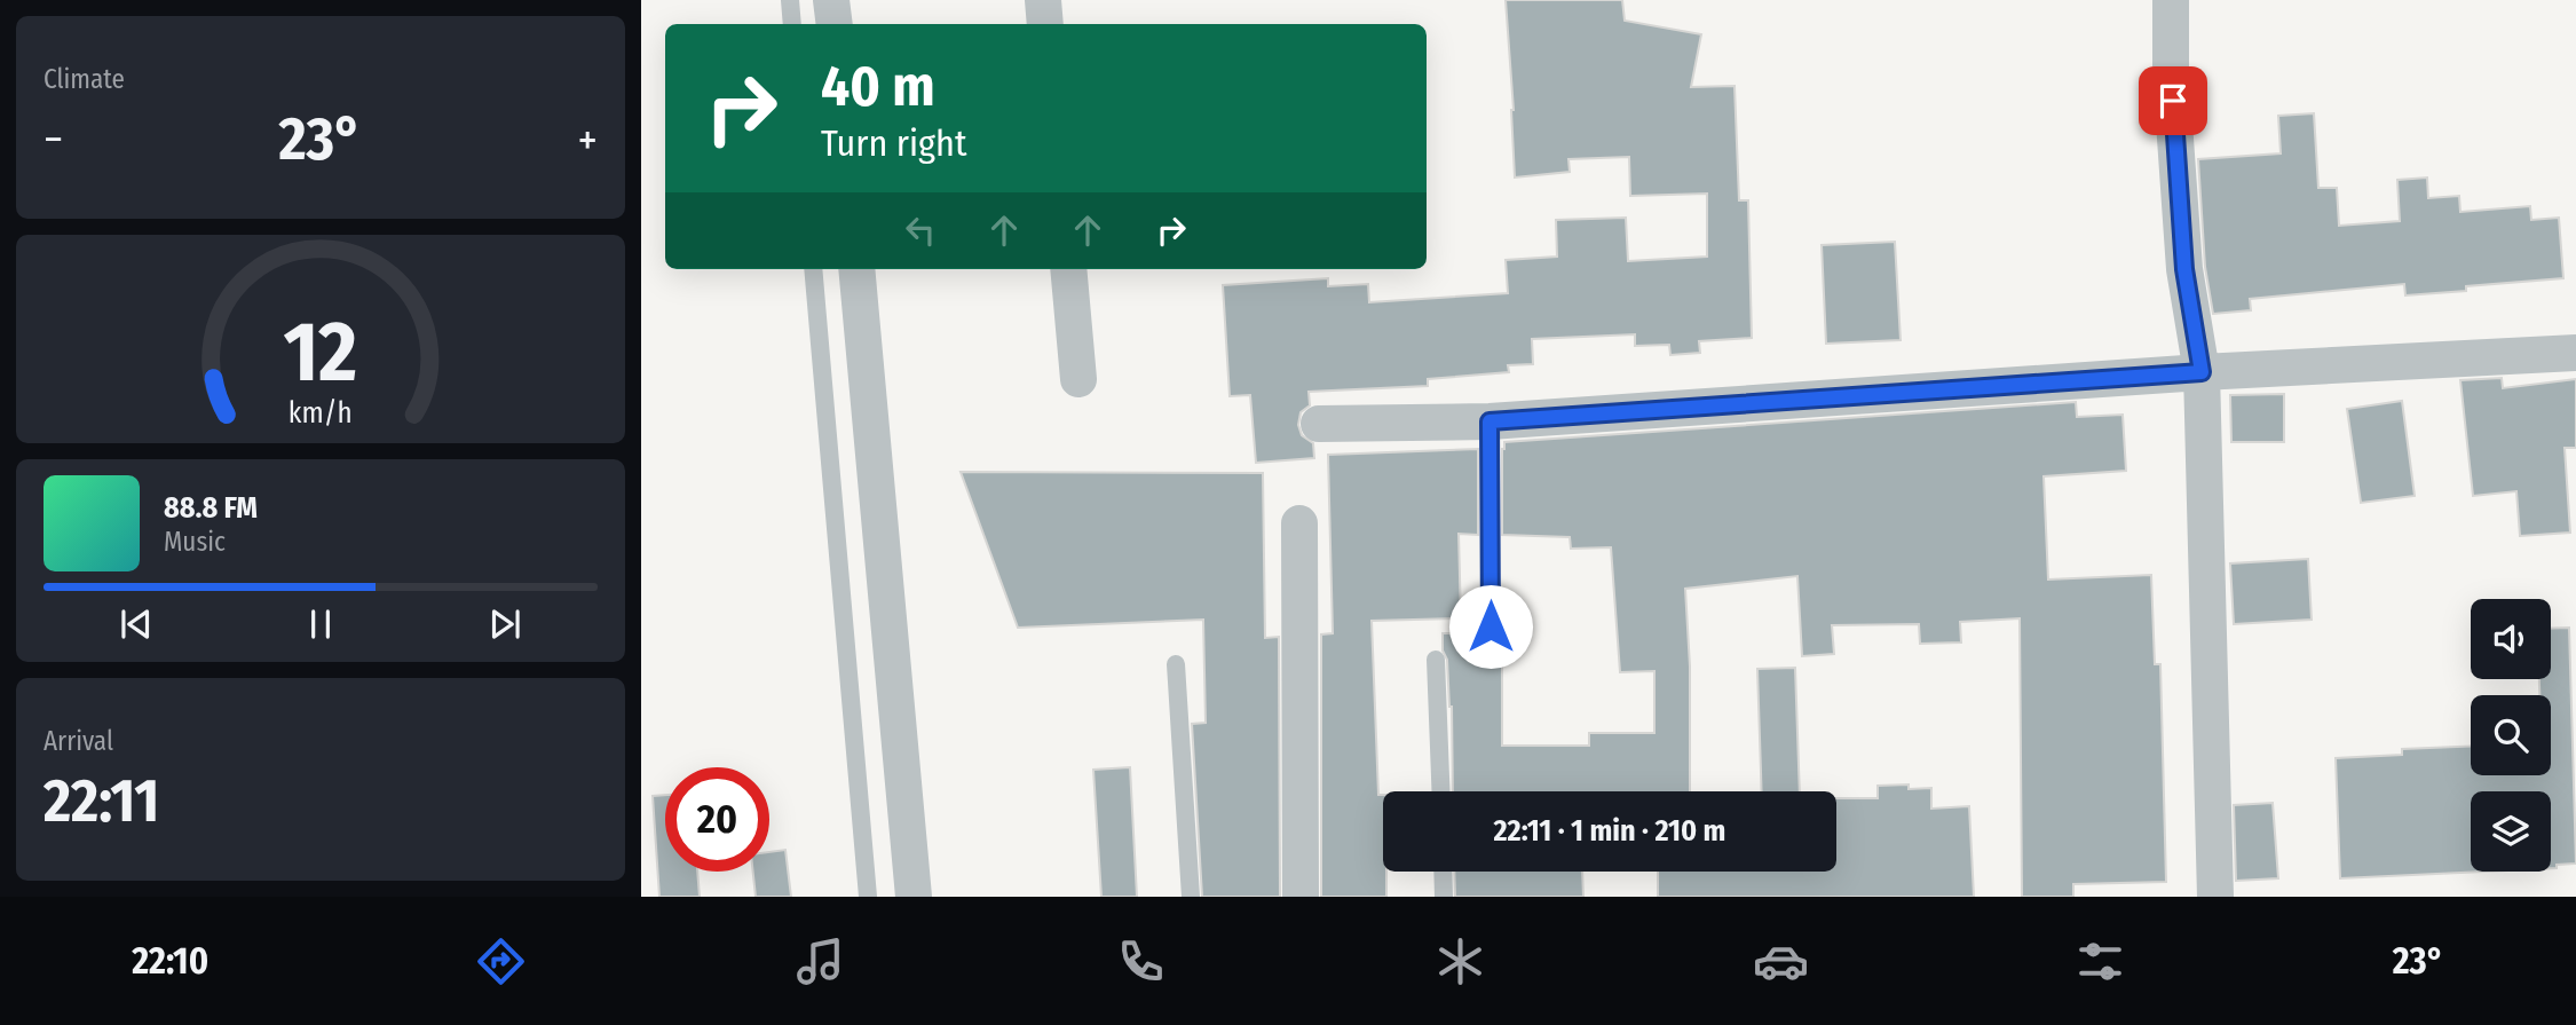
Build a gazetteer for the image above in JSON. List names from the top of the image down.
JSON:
{
  "page": {
    "tile": [
      "Climate",
      ["Arrival", "22:11"]
    ],
    "turn": ["40 m", "Turn right"],
    "heat": ["−", "23°", "+"],
    "song": ["88.8 FM", "Music"],
    "limit": "20",
    "trip": "22:11 · 1 min · 210 m",
    "tabs": ["22:10", "23°"],
    "gauge": ["12", "km/h"]
  }
}
